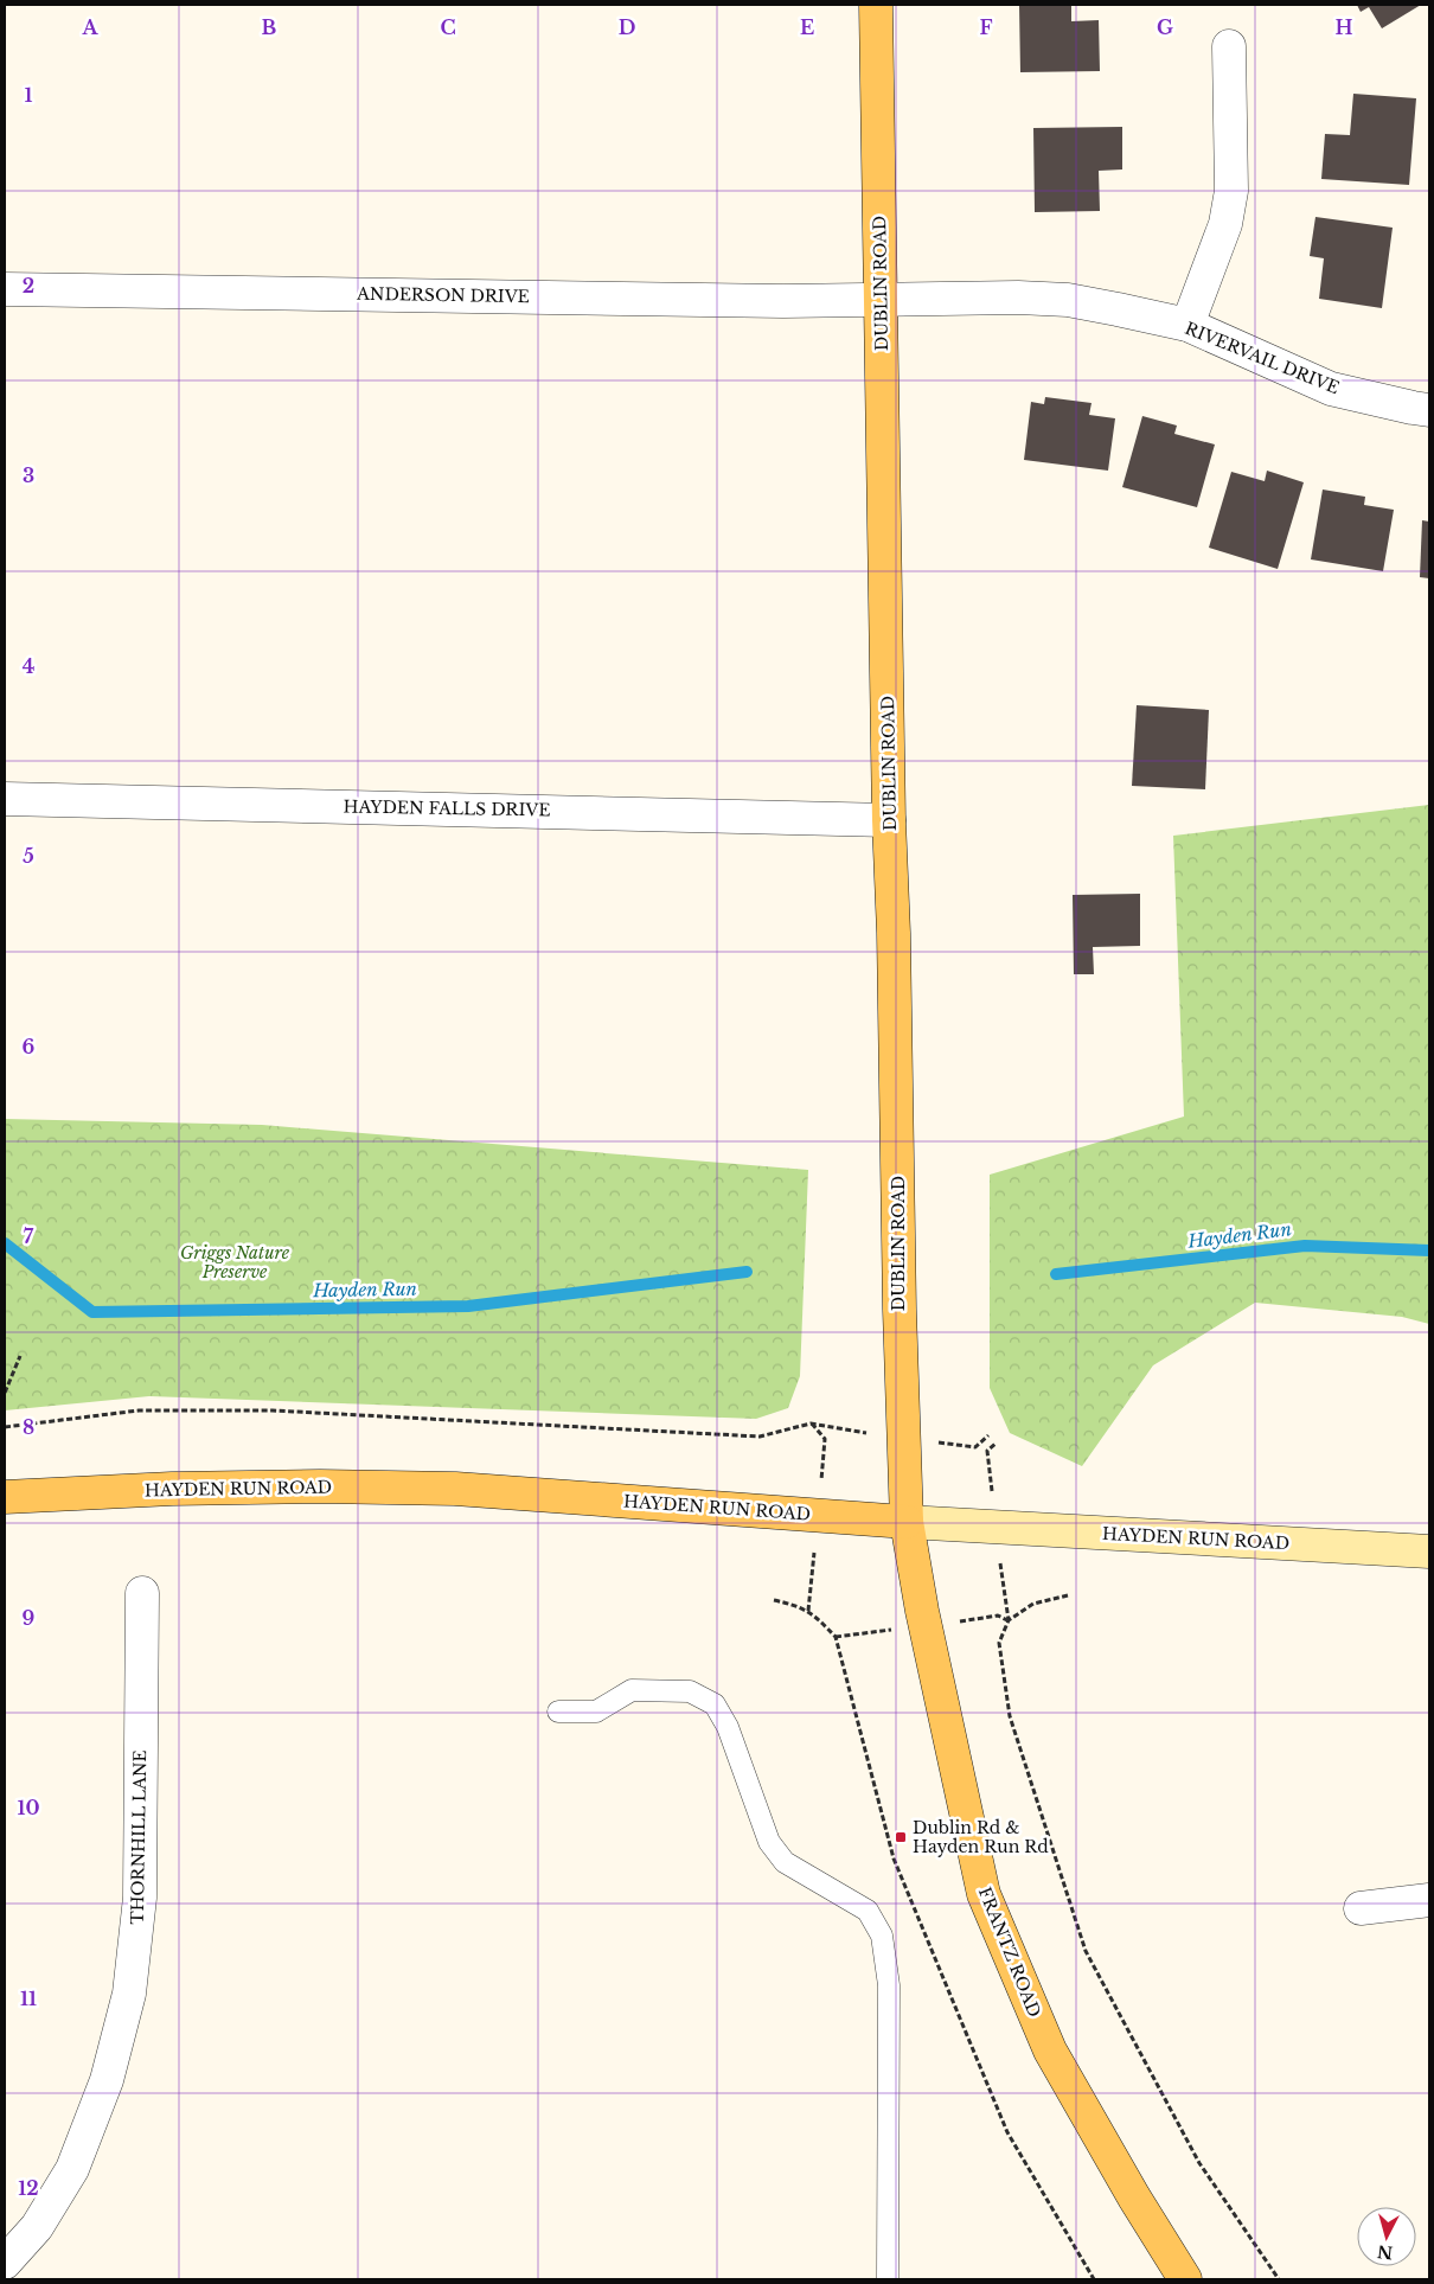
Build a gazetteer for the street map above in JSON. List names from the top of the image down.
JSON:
{
  "streets": {
    "main road": ["DUBLIN ROAD", "HAYDEN RUN ROAD", "FRANTZ ROAD"],
    "street": [
      "ANDERSON DRIVE",
      "RIVERVAIL DRIVE",
      "HAYDEN FALLS DRIVE",
      "THORNHILL LANE"
    ]
  },
  "crossings": [
    ["DUBLIN ROAD", "ANDERSON DRIVE"],
    ["DUBLIN ROAD", "RIVERVAIL DRIVE"],
    ["DUBLIN ROAD", "HAYDEN FALLS DRIVE"],
    ["DUBLIN ROAD", "HAYDEN RUN ROAD"],
    ["DUBLIN ROAD", "FRANTZ ROAD"],
    ["ANDERSON DRIVE", "RIVERVAIL DRIVE"],
    ["HAYDEN RUN ROAD", "FRANTZ ROAD"]
  ],
  "water": ["Hayden Run"],
  "parks": ["Griggs Nature Preserve"],
  "places": {
    "transit": ["Dublin Rd & Hayden Run Rd"]
  },
  "north": "bottom",
  "grid": {
    "columns": [
      "A",
      "B",
      "C",
      "D",
      "E",
      "F",
      "G",
      "H"
    ],
    "rows": [
      "1",
      "2",
      "3",
      "4",
      "5",
      "6",
      "7",
      "8",
      "9",
      "10",
      "11",
      "12"
    ]
  }
}
